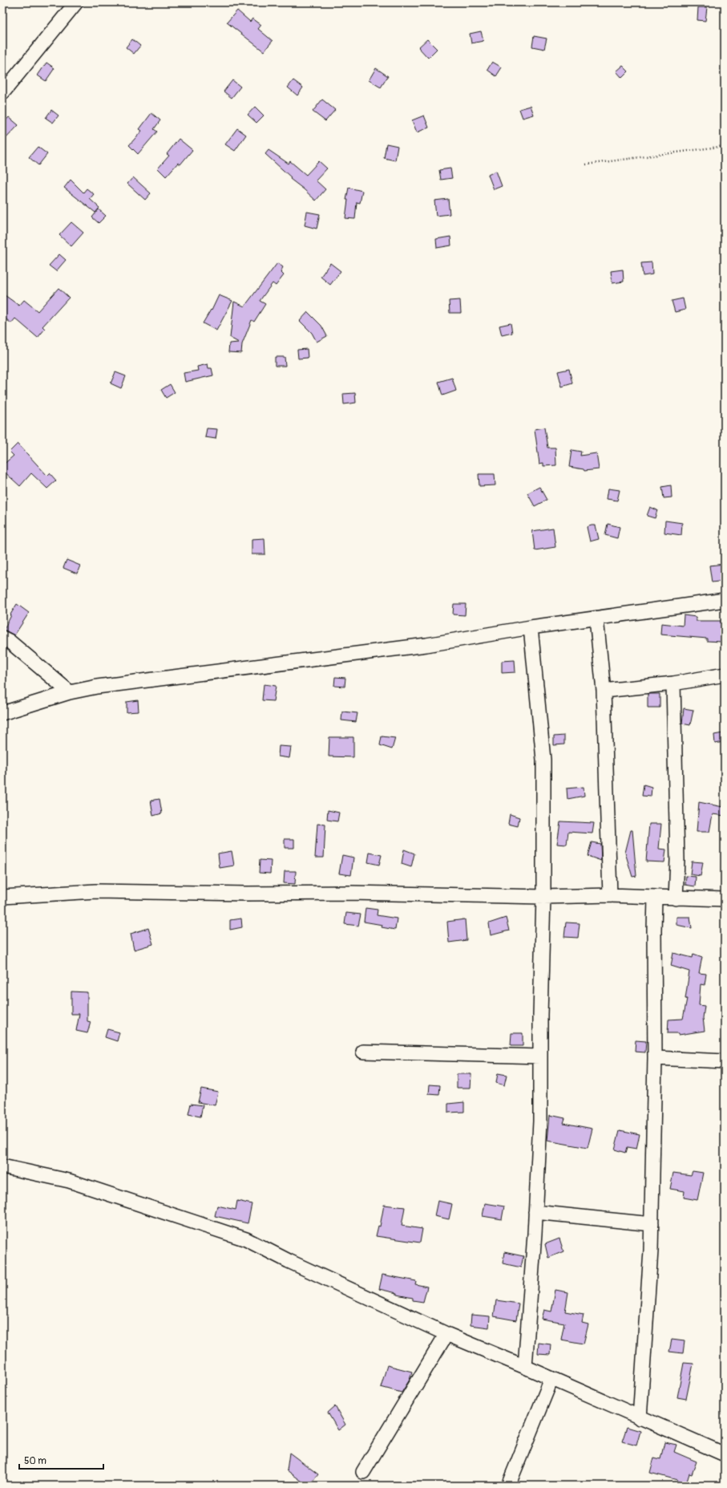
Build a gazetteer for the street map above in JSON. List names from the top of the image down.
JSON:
{
  "scale_bar": "50 m"
}
